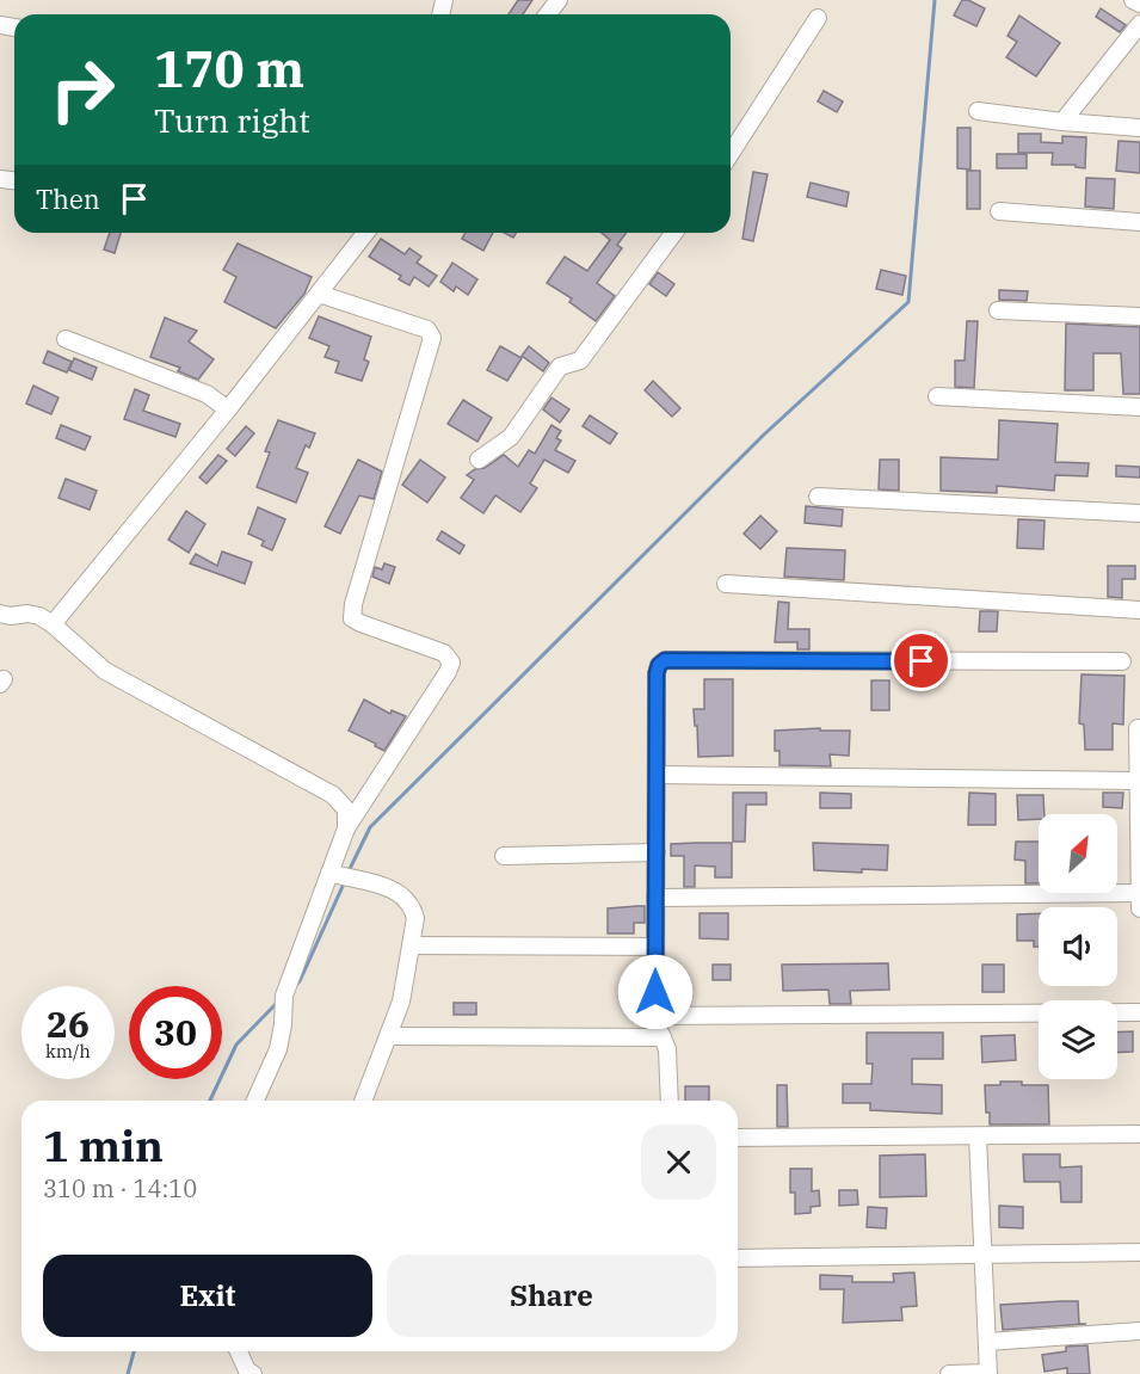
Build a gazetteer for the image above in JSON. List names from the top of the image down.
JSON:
{
  "north": "top right",
  "page": {
    "turn": ["170 m", "Turn right"],
    "then": "Then",
    "speed": "26 km/h",
    "limit": "30",
    "heading": ["1 min", "310 m · 14:10"],
    "buttons": ["Exit", "Share"]
  }
}
